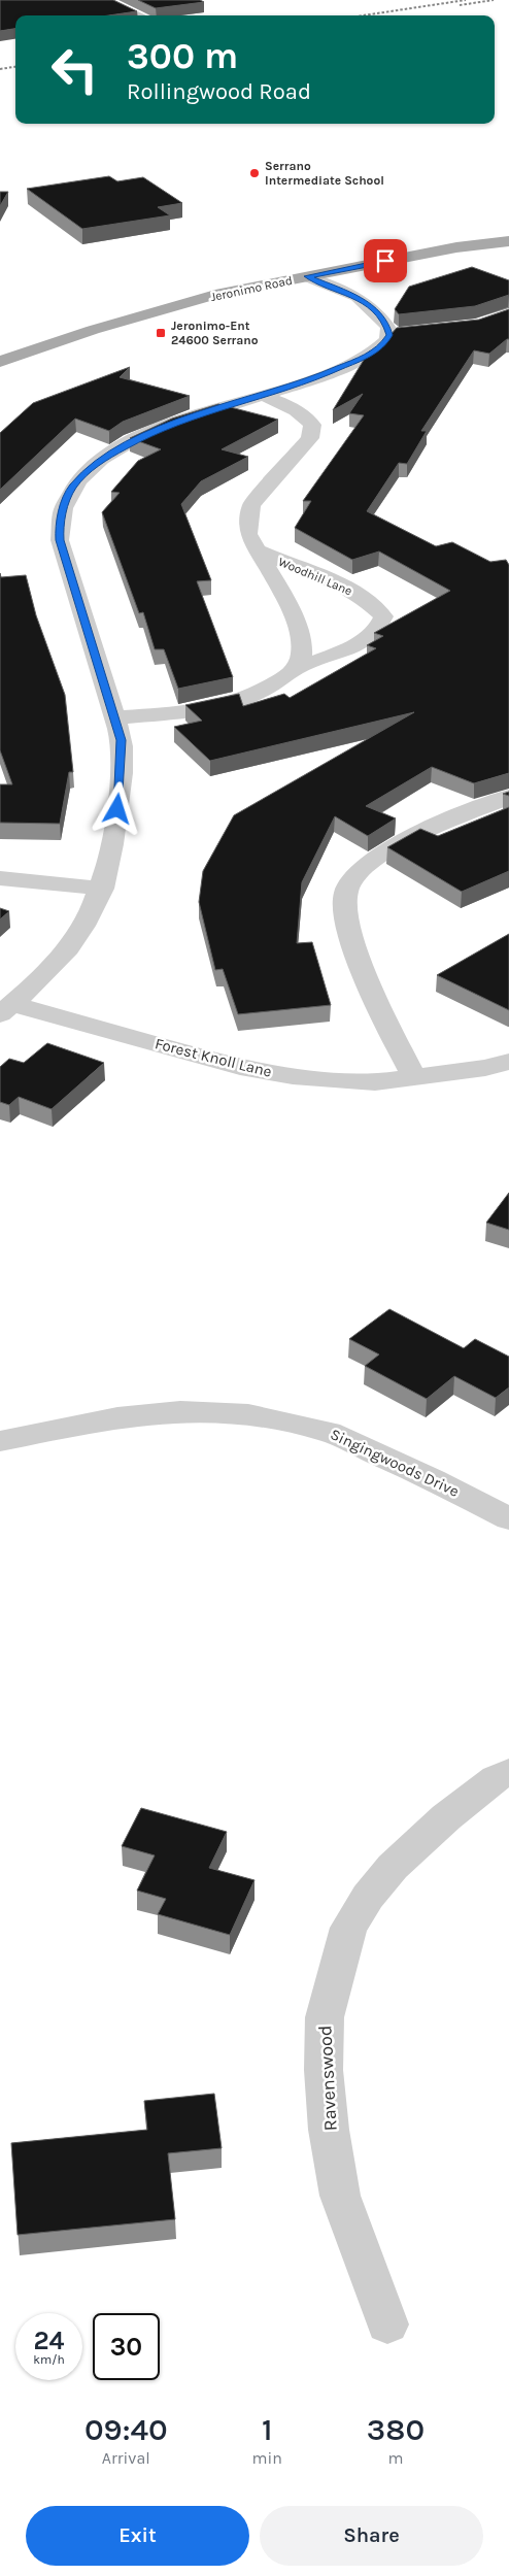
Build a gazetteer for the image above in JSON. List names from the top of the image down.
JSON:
{
  "streets": {
    "main road": ["Jeronimo Road"],
    "street": [
      "Woodhill Lane",
      "Forest Knoll Lane",
      "Singingwoods Drive",
      "Ravenswood"
    ]
  },
  "places": {
    "other": ["Serrano Intermediate School"],
    "transit": ["Jeronimo-Ent 24600 Serrano"]
  },
  "page": {
    "turn": ["300 m", "Rollingwood Road"],
    "speed": "24 km/h",
    "limit": "30",
    "eta": [
      "09:40",
      "Arrival",
      "1",
      "min",
      "380",
      "m"
    ],
    "buttons": ["Exit", "Share"]
  }
}
